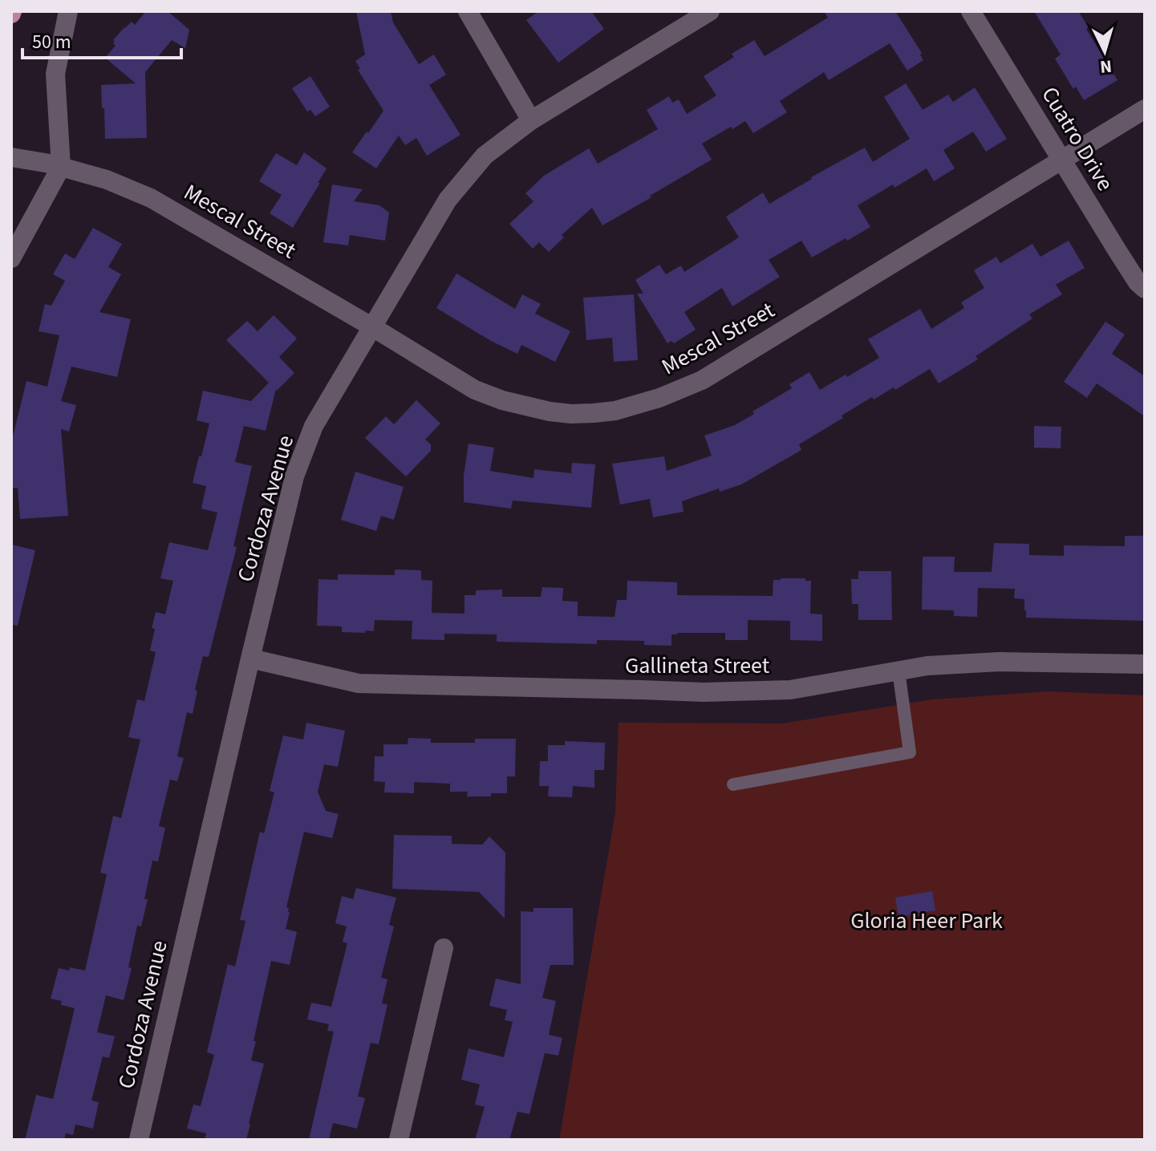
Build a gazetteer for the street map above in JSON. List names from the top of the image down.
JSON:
{
  "streets": {
    "street": [
      "Cuatro Drive",
      "Mescal Street",
      "Cordoza Avenue",
      "Gallineta Street"
    ]
  },
  "crossings": [
    ["Cuatro Drive", "Mescal Street"],
    ["Mescal Street", "Cordoza Avenue"],
    ["Cordoza Avenue", "Gallineta Street"]
  ],
  "parks": ["Gloria Heer Park"],
  "scale_bar": "50 m",
  "north": "bottom"
}
